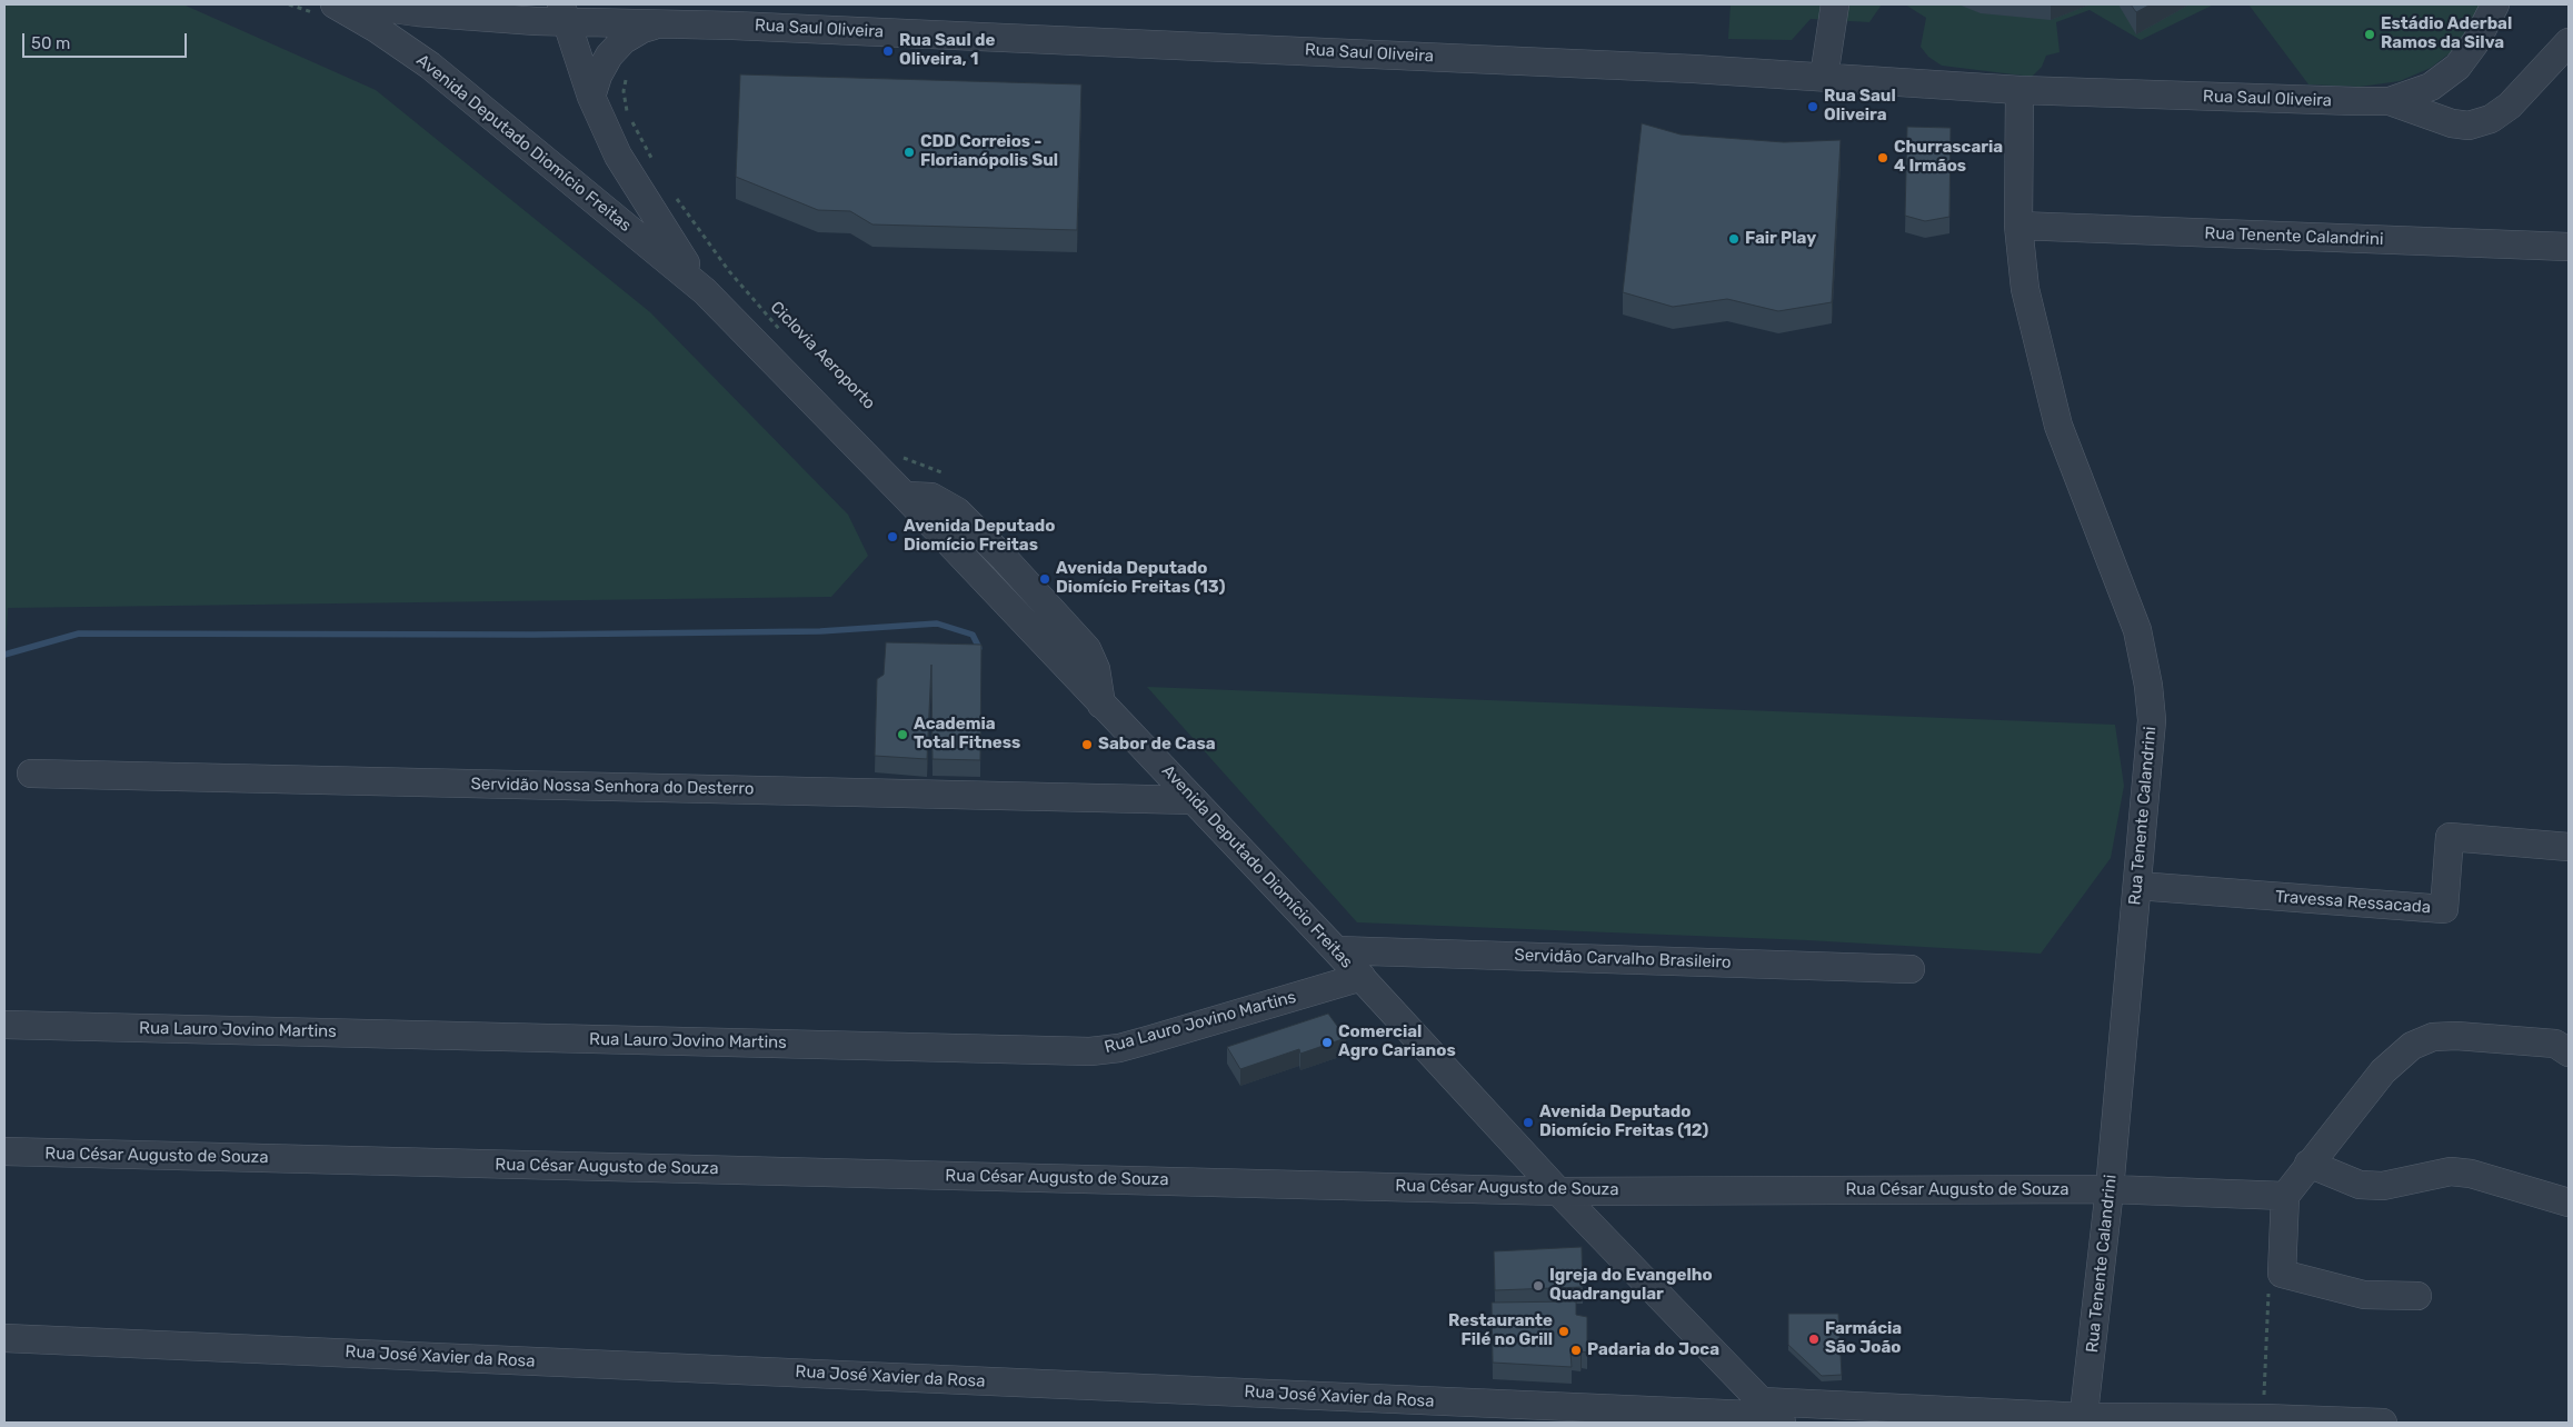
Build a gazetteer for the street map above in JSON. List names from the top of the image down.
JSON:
{
  "streets": {
    "street": [
      "Rua Saul Oliveira",
      "Avenida Deputado Diomício Freitas",
      "Rua Tenente Calandrini",
      "Servidão Nossa Senhora do Desterro",
      "Travessa Ressacada",
      "Servidão Carvalho Brasileiro",
      "Rua Lauro Jovino Martins",
      "Rua César Augusto de Souza",
      "Rua José Xavier da Rosa"
    ],
    "path": ["Ciclovia Aeroporto"]
  },
  "crossings": [
    ["Rua Saul Oliveira", "Avenida Deputado Diomício Freitas"],
    ["Rua Saul Oliveira", "Rua Tenente Calandrini"],
    ["Avenida Deputado Diomício Freitas", "Servidão Nossa Senhora do Desterro"],
    ["Avenida Deputado Diomício Freitas", "Servidão Carvalho Brasileiro"],
    ["Avenida Deputado Diomício Freitas", "Rua Lauro Jovino Martins"],
    ["Avenida Deputado Diomício Freitas", "Rua César Augusto de Souza"],
    ["Avenida Deputado Diomício Freitas", "Rua José Xavier da Rosa"],
    ["Rua Tenente Calandrini", "Travessa Ressacada"],
    ["Rua Tenente Calandrini", "Rua César Augusto de Souza"],
    ["Rua Tenente Calandrini", "Rua José Xavier da Rosa"]
  ],
  "places": [
    "Estádio Aderbal Ramos da Silva",
    "Rua Saul de Oliveira, 1",
    "Rua Saul Oliveira",
    "CDD Correios - Florianópolis Sul",
    "Churrascaria 4 Irmãos",
    "Fair Play",
    "Avenida Deputado Diomício Freitas",
    "Avenida Deputado Diomício Freitas (13)",
    "Academia Total Fitness",
    "Sabor de Casa",
    "Comercial Agro Carianos",
    "Avenida Deputado Diomício Freitas (12)",
    "Igreja do Evangelho Quadrangular",
    "Restaurante Filé no Grill",
    "Farmácia São João",
    "Padaria do Joca"
  ],
  "scale_bar": "50 m"
}
